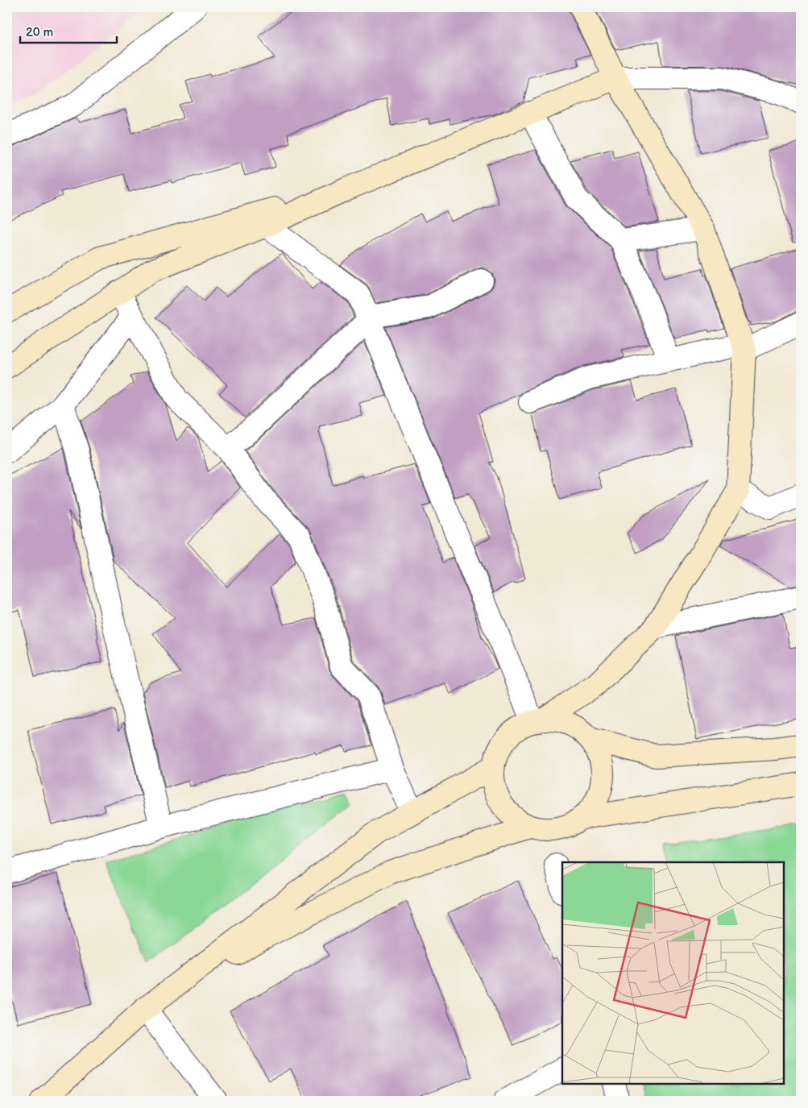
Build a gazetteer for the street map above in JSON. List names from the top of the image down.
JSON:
{
  "scale_bar": "20 m"
}
